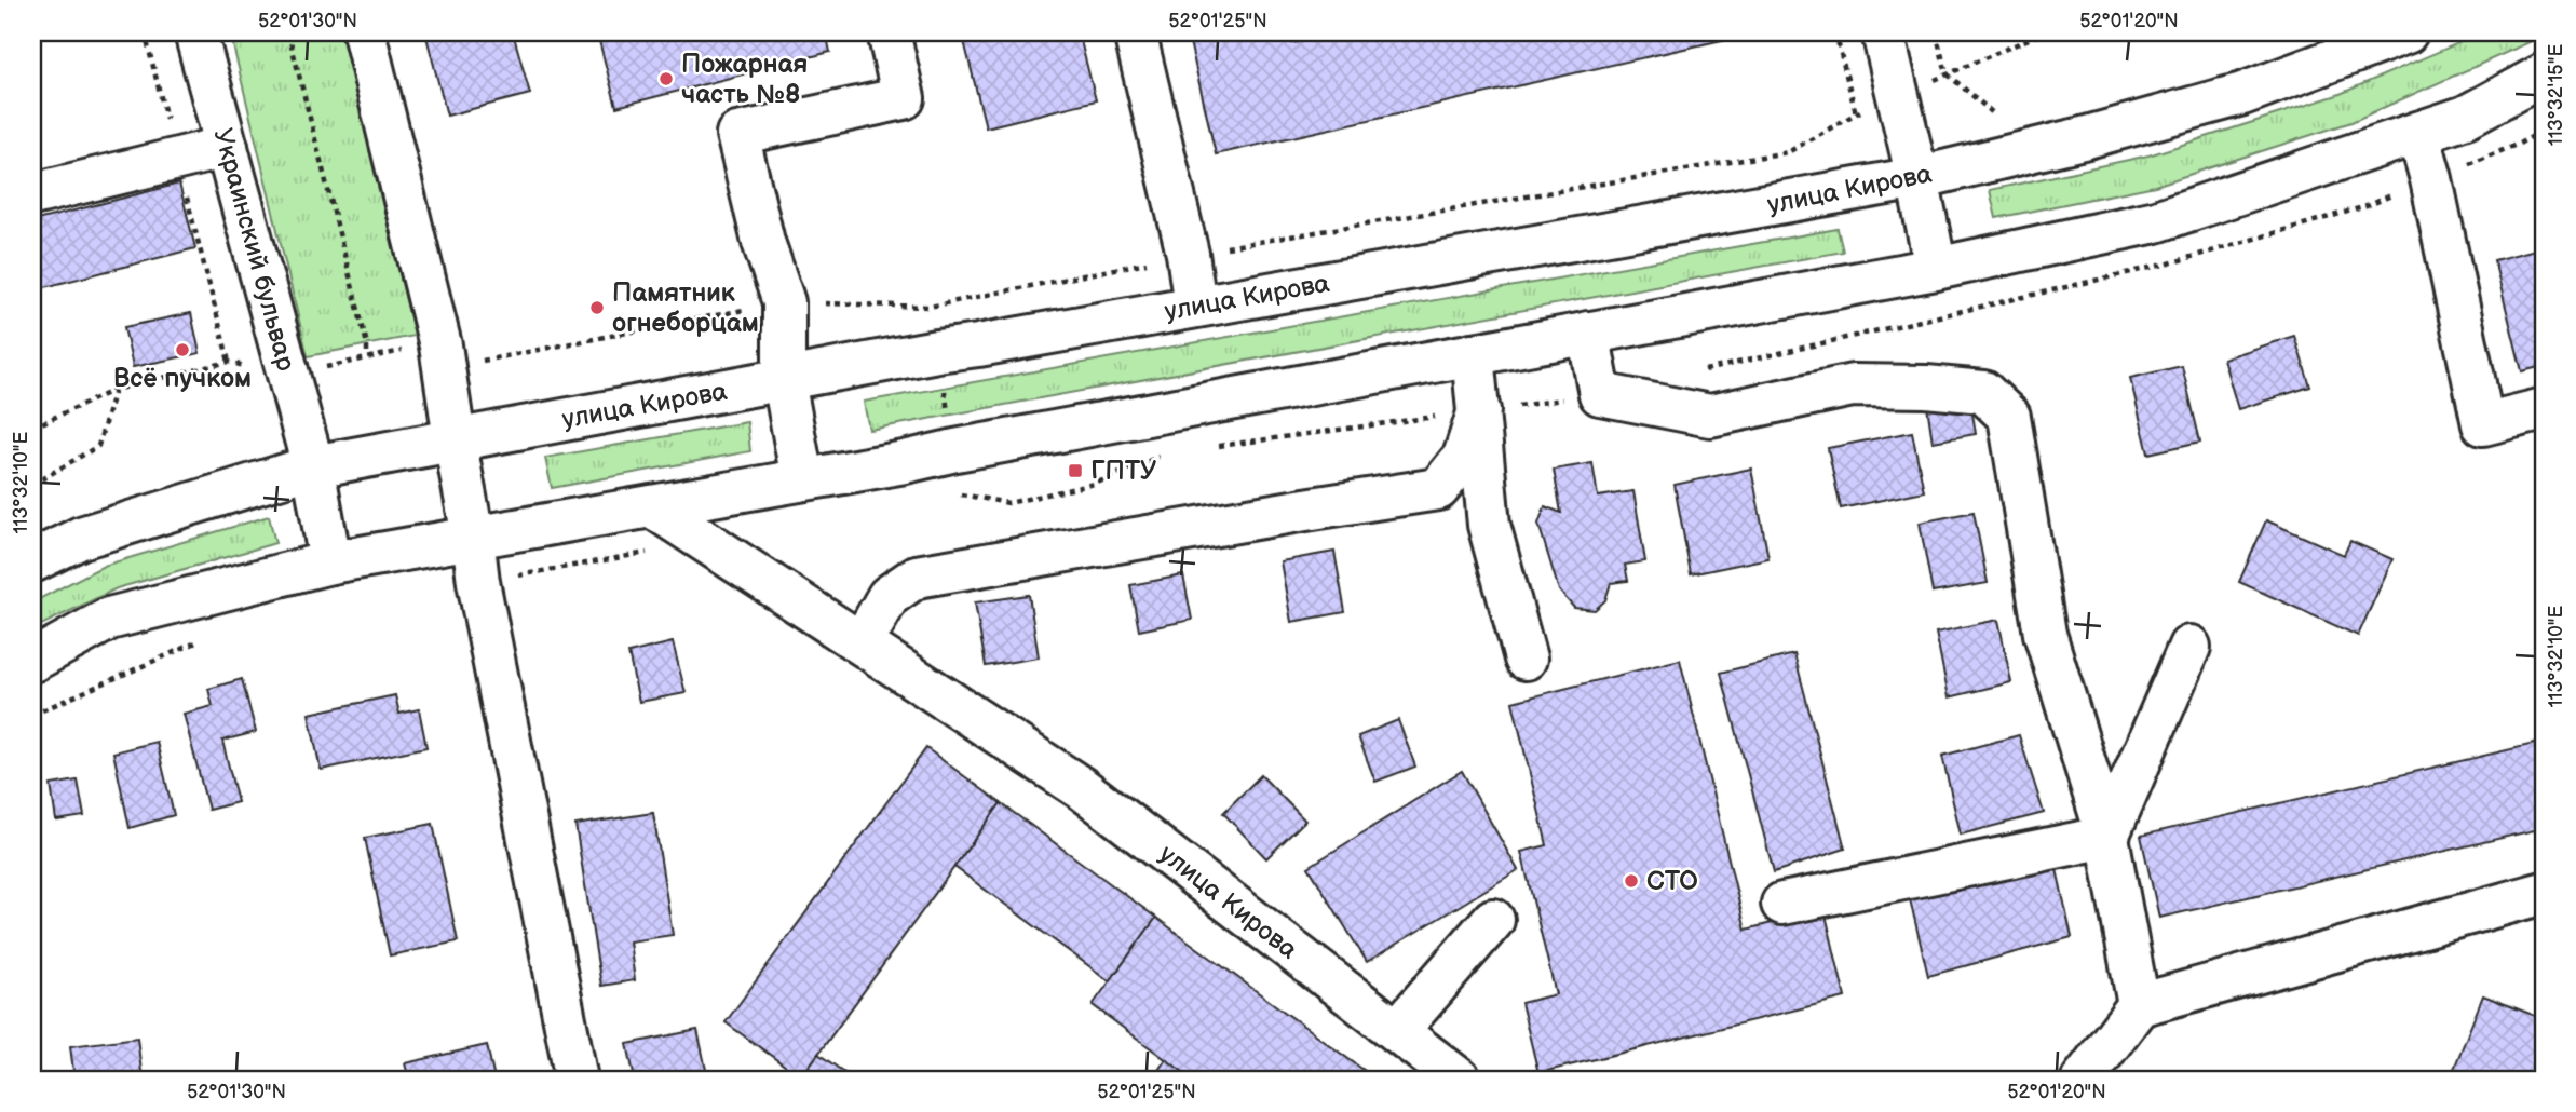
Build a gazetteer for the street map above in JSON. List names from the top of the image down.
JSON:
{
  "streets": {
    "main road": ["улица Кирова", "Украинский бульвар"]
  },
  "crossings": [
    ["улица Кирова", "Украинский бульвар"]
  ],
  "places": {
    "other": [
      "Пожарная часть №8",
      "Памятник огнеборцам",
      "Всё пучком",
      "СТО"
    ],
    "transit": ["ГПТУ"]
  },
  "coordinates": [
    "52°01'30\"N",
    "52°01'25\"N",
    "52°01'20\"N",
    "113°32'15\"E",
    "113°32'10\"E"
  ]
}
